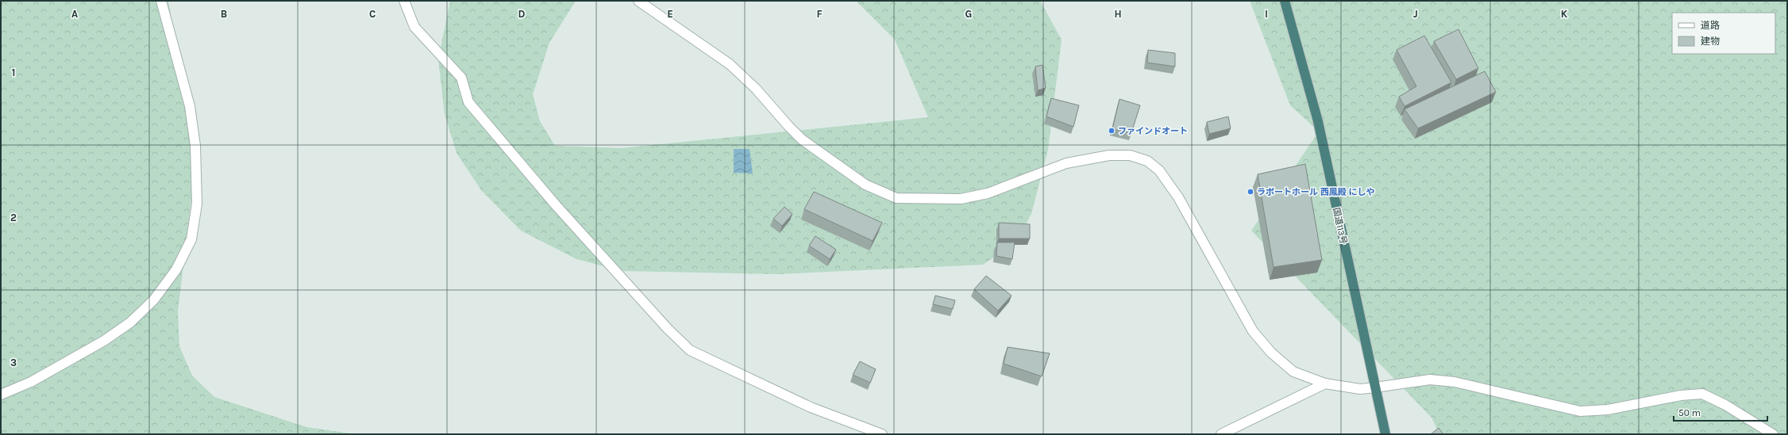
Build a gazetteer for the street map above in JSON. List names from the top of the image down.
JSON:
{
  "streets": {
    "highway": ["国道113号"]
  },
  "places": ["ファインドオート", "ラポートホール 西鳳殿 にしや"],
  "legend": ["道路", "建物"],
  "scale_bar": "50 m",
  "grid": {
    "columns": [
      "A",
      "B",
      "C",
      "D",
      "E",
      "F",
      "G",
      "H",
      "I",
      "J",
      "K"
    ],
    "rows": ["1", "2", "3"]
  }
}
